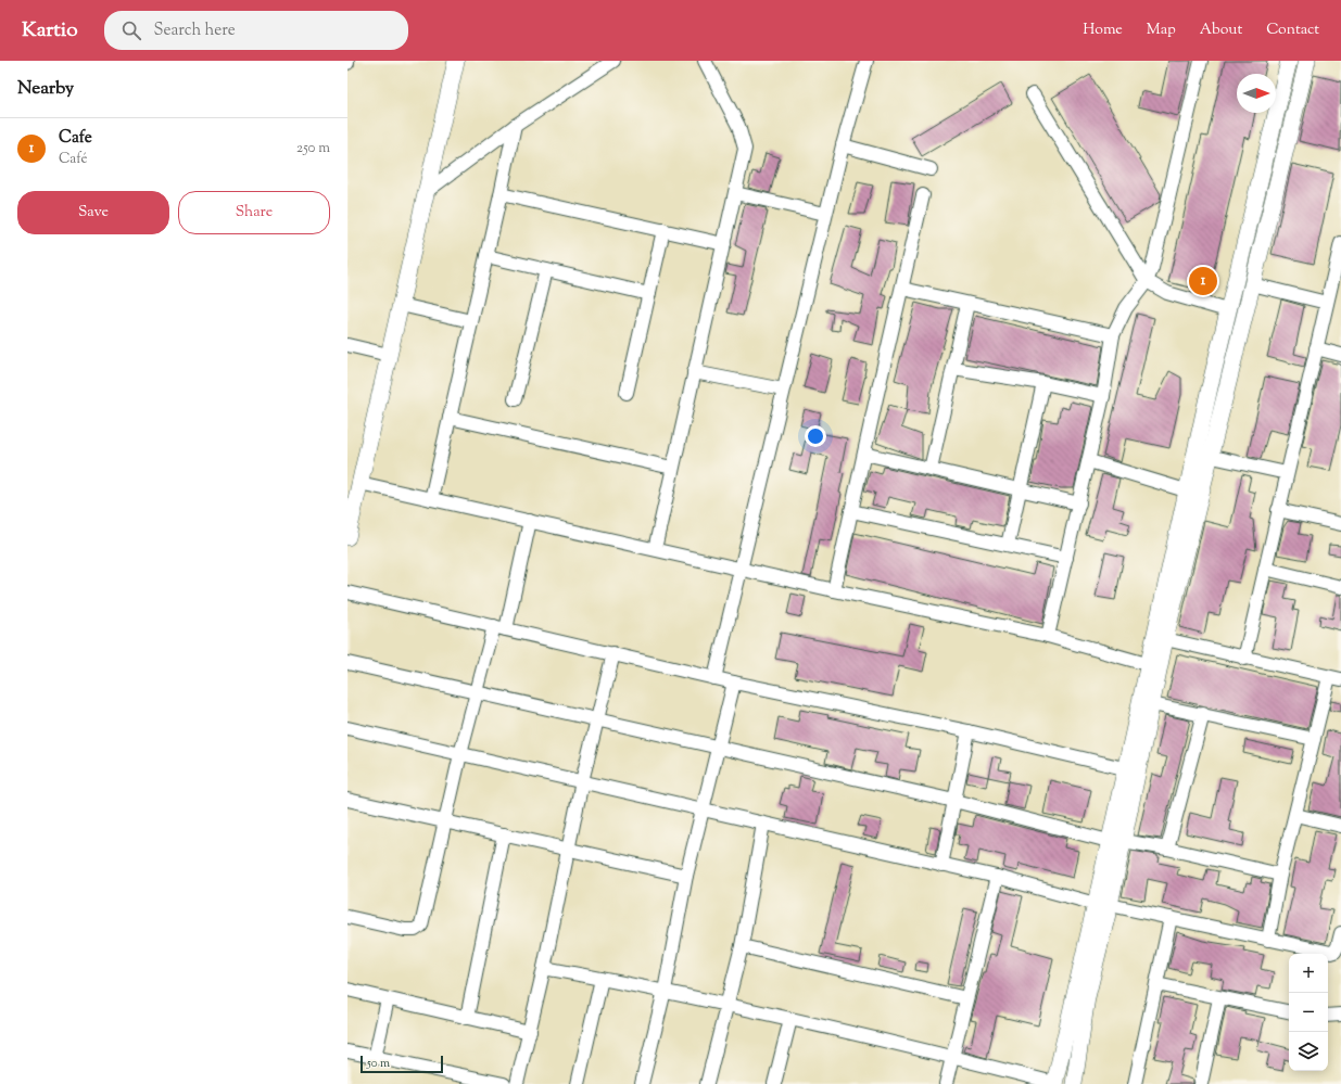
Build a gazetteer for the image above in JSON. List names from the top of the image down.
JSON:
{
  "scale_bar": "50 m",
  "north": "right",
  "page": {
    "header": "Kartio",
    "search": "Search here",
    "nav": [
      "Home",
      "Map",
      "About",
      "Contact"
    ],
    "heading": "Nearby",
    "list": [
      {
        "mark": "1",
        "name": "Cafe",
        "note": "Café",
        "value": "250 m"
      }
    ],
    "buttons": ["Save", "Share"],
    "pins": "1",
    "map_buttons": ["+", "−"],
    "scale": "50 m"
  }
}
